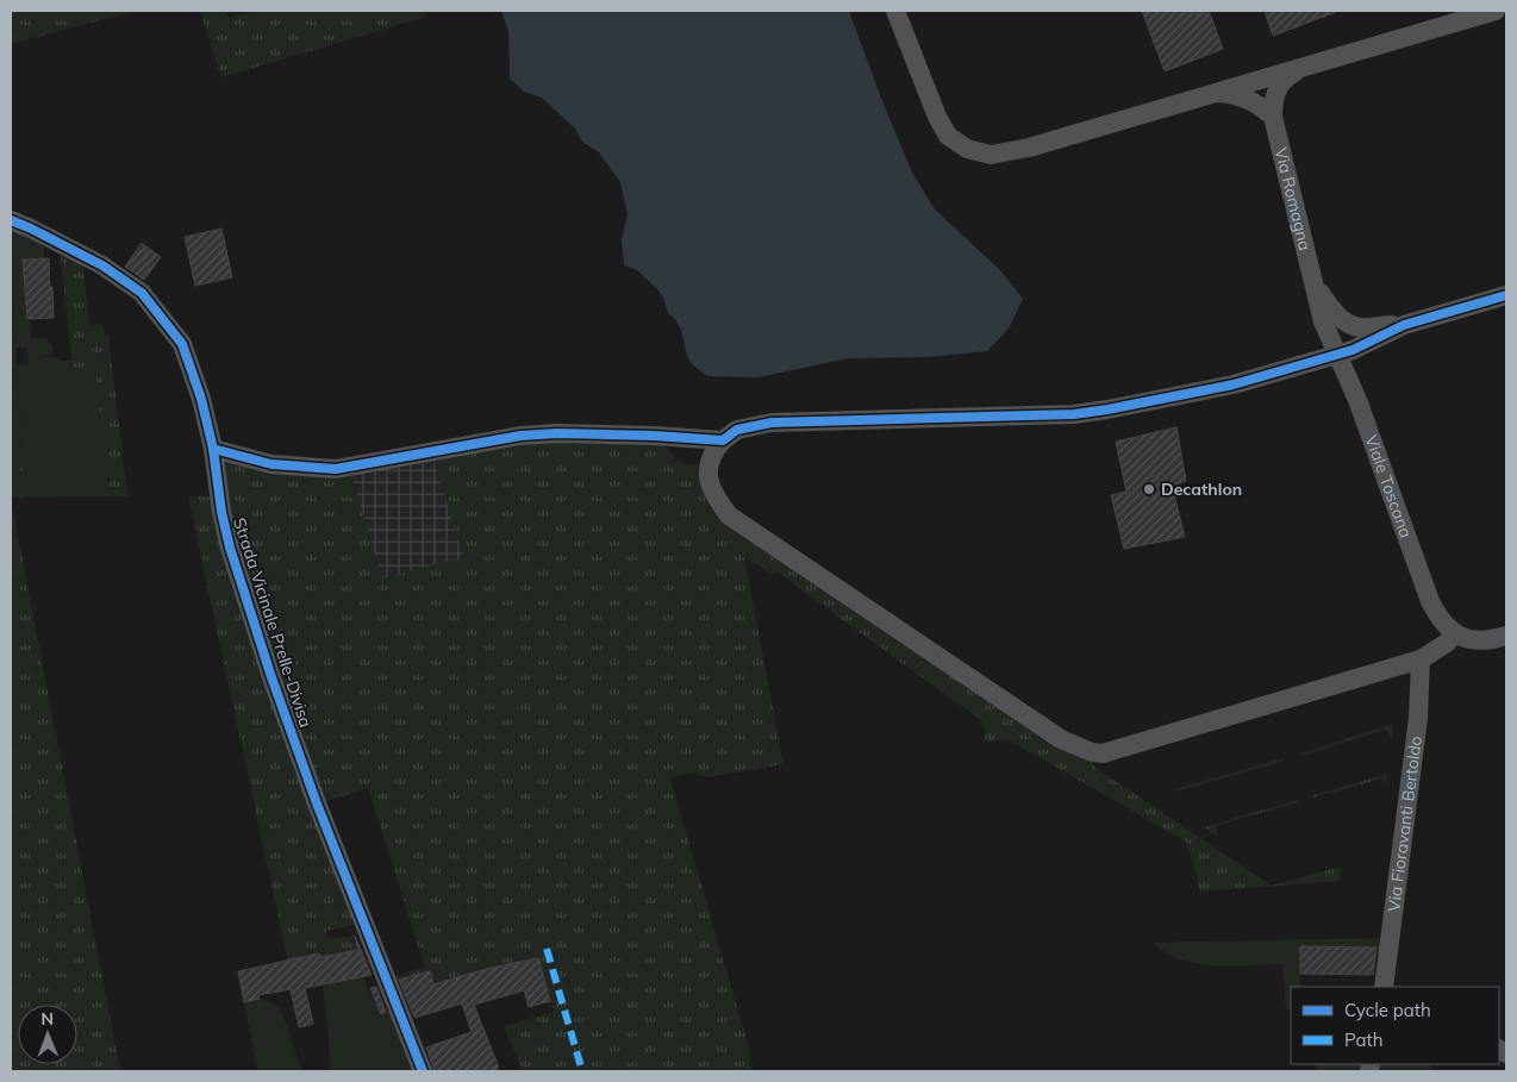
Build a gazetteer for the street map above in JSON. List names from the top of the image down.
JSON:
{
  "streets": {
    "street": [
      "Via Romagna",
      "Viale Toscana",
      "Strada Vicinale Prelle-Divisa",
      "Via Fioravanti Bertoldo"
    ]
  },
  "crossings": [
    ["Via Romagna", "Viale Toscana"]
  ],
  "places": ["Decathlon"],
  "legend": ["Cycle path", "Path"],
  "north": "top"
}
